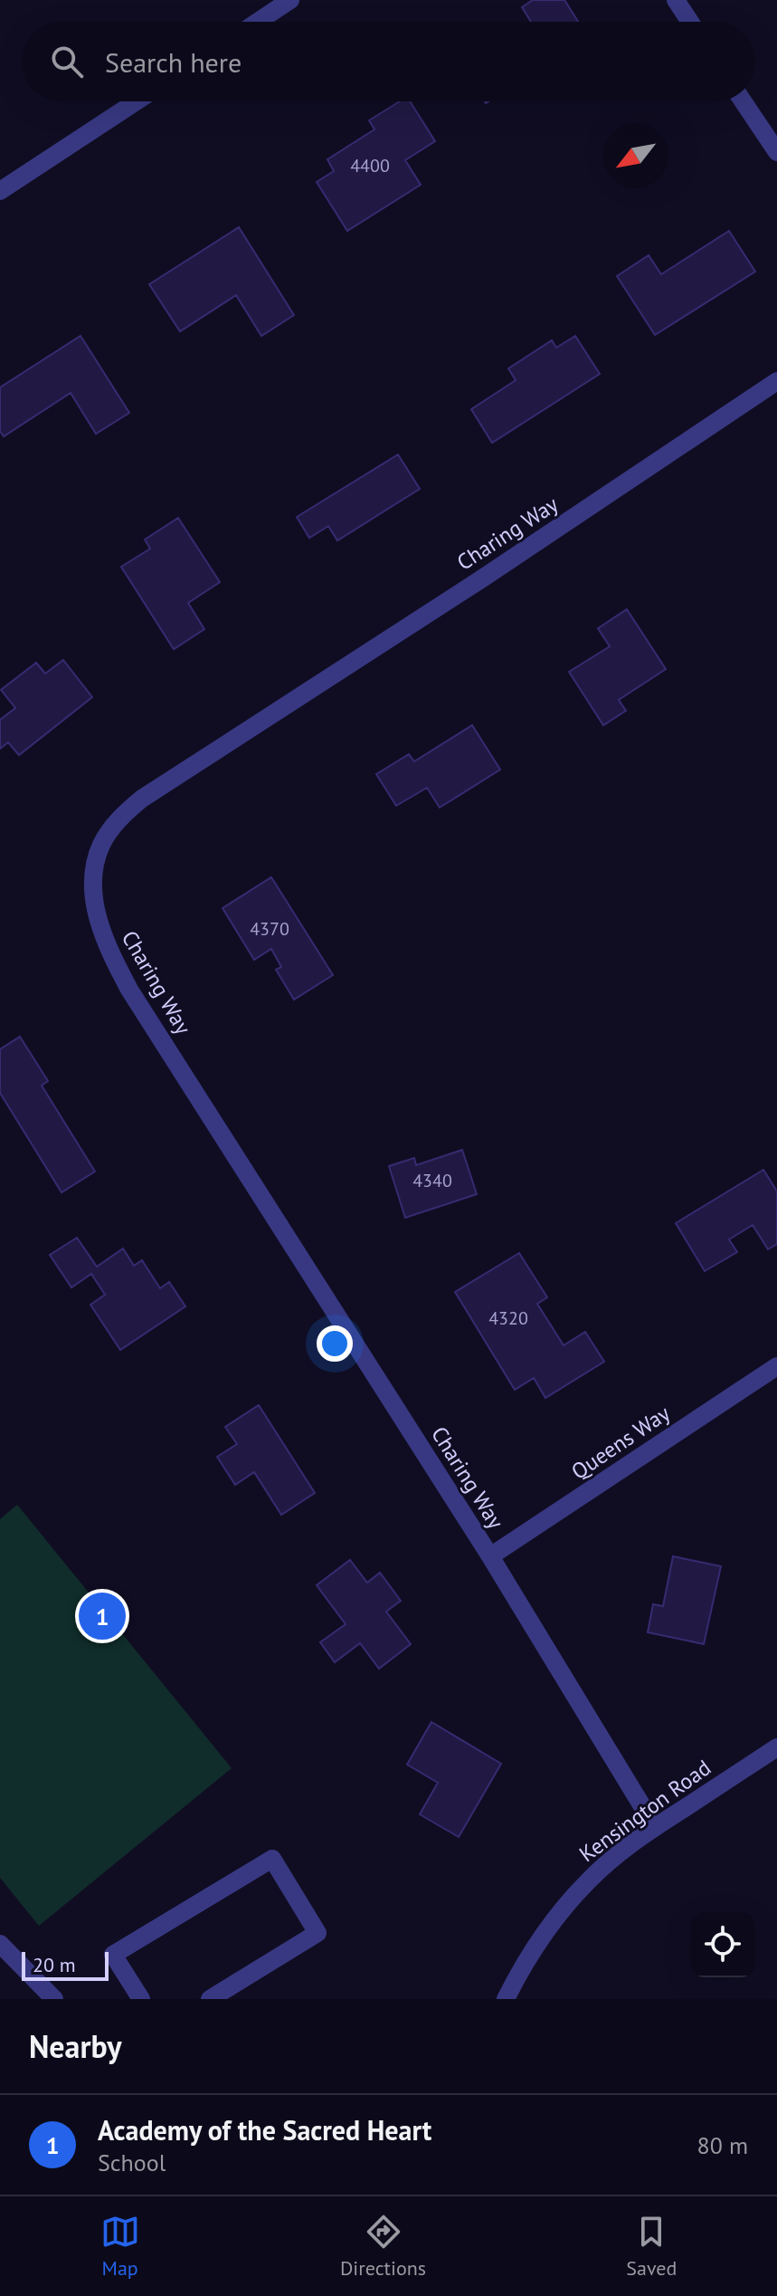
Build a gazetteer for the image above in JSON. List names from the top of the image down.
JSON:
{
  "streets": {
    "street": ["Charing Way", "Queens Way", "Kensington Road"]
  },
  "crossings": [
    ["Charing Way", "Queens Way"],
    ["Charing Way", "Kensington Road"]
  ],
  "house_numbers": [
    "4400",
    "4370",
    "4340",
    "4320"
  ],
  "scale_bar": "20 m",
  "north": "bottom left",
  "page": {
    "search": "Search here",
    "pins": "1",
    "scale": "20 m",
    "heading": "Nearby",
    "list": [
      {
        "mark": "1",
        "name": "Academy of the Sacred Heart",
        "note": "School",
        "value": "80 m"
      }
    ],
    "nav": ["Map", "Directions", "Saved"]
  }
}
